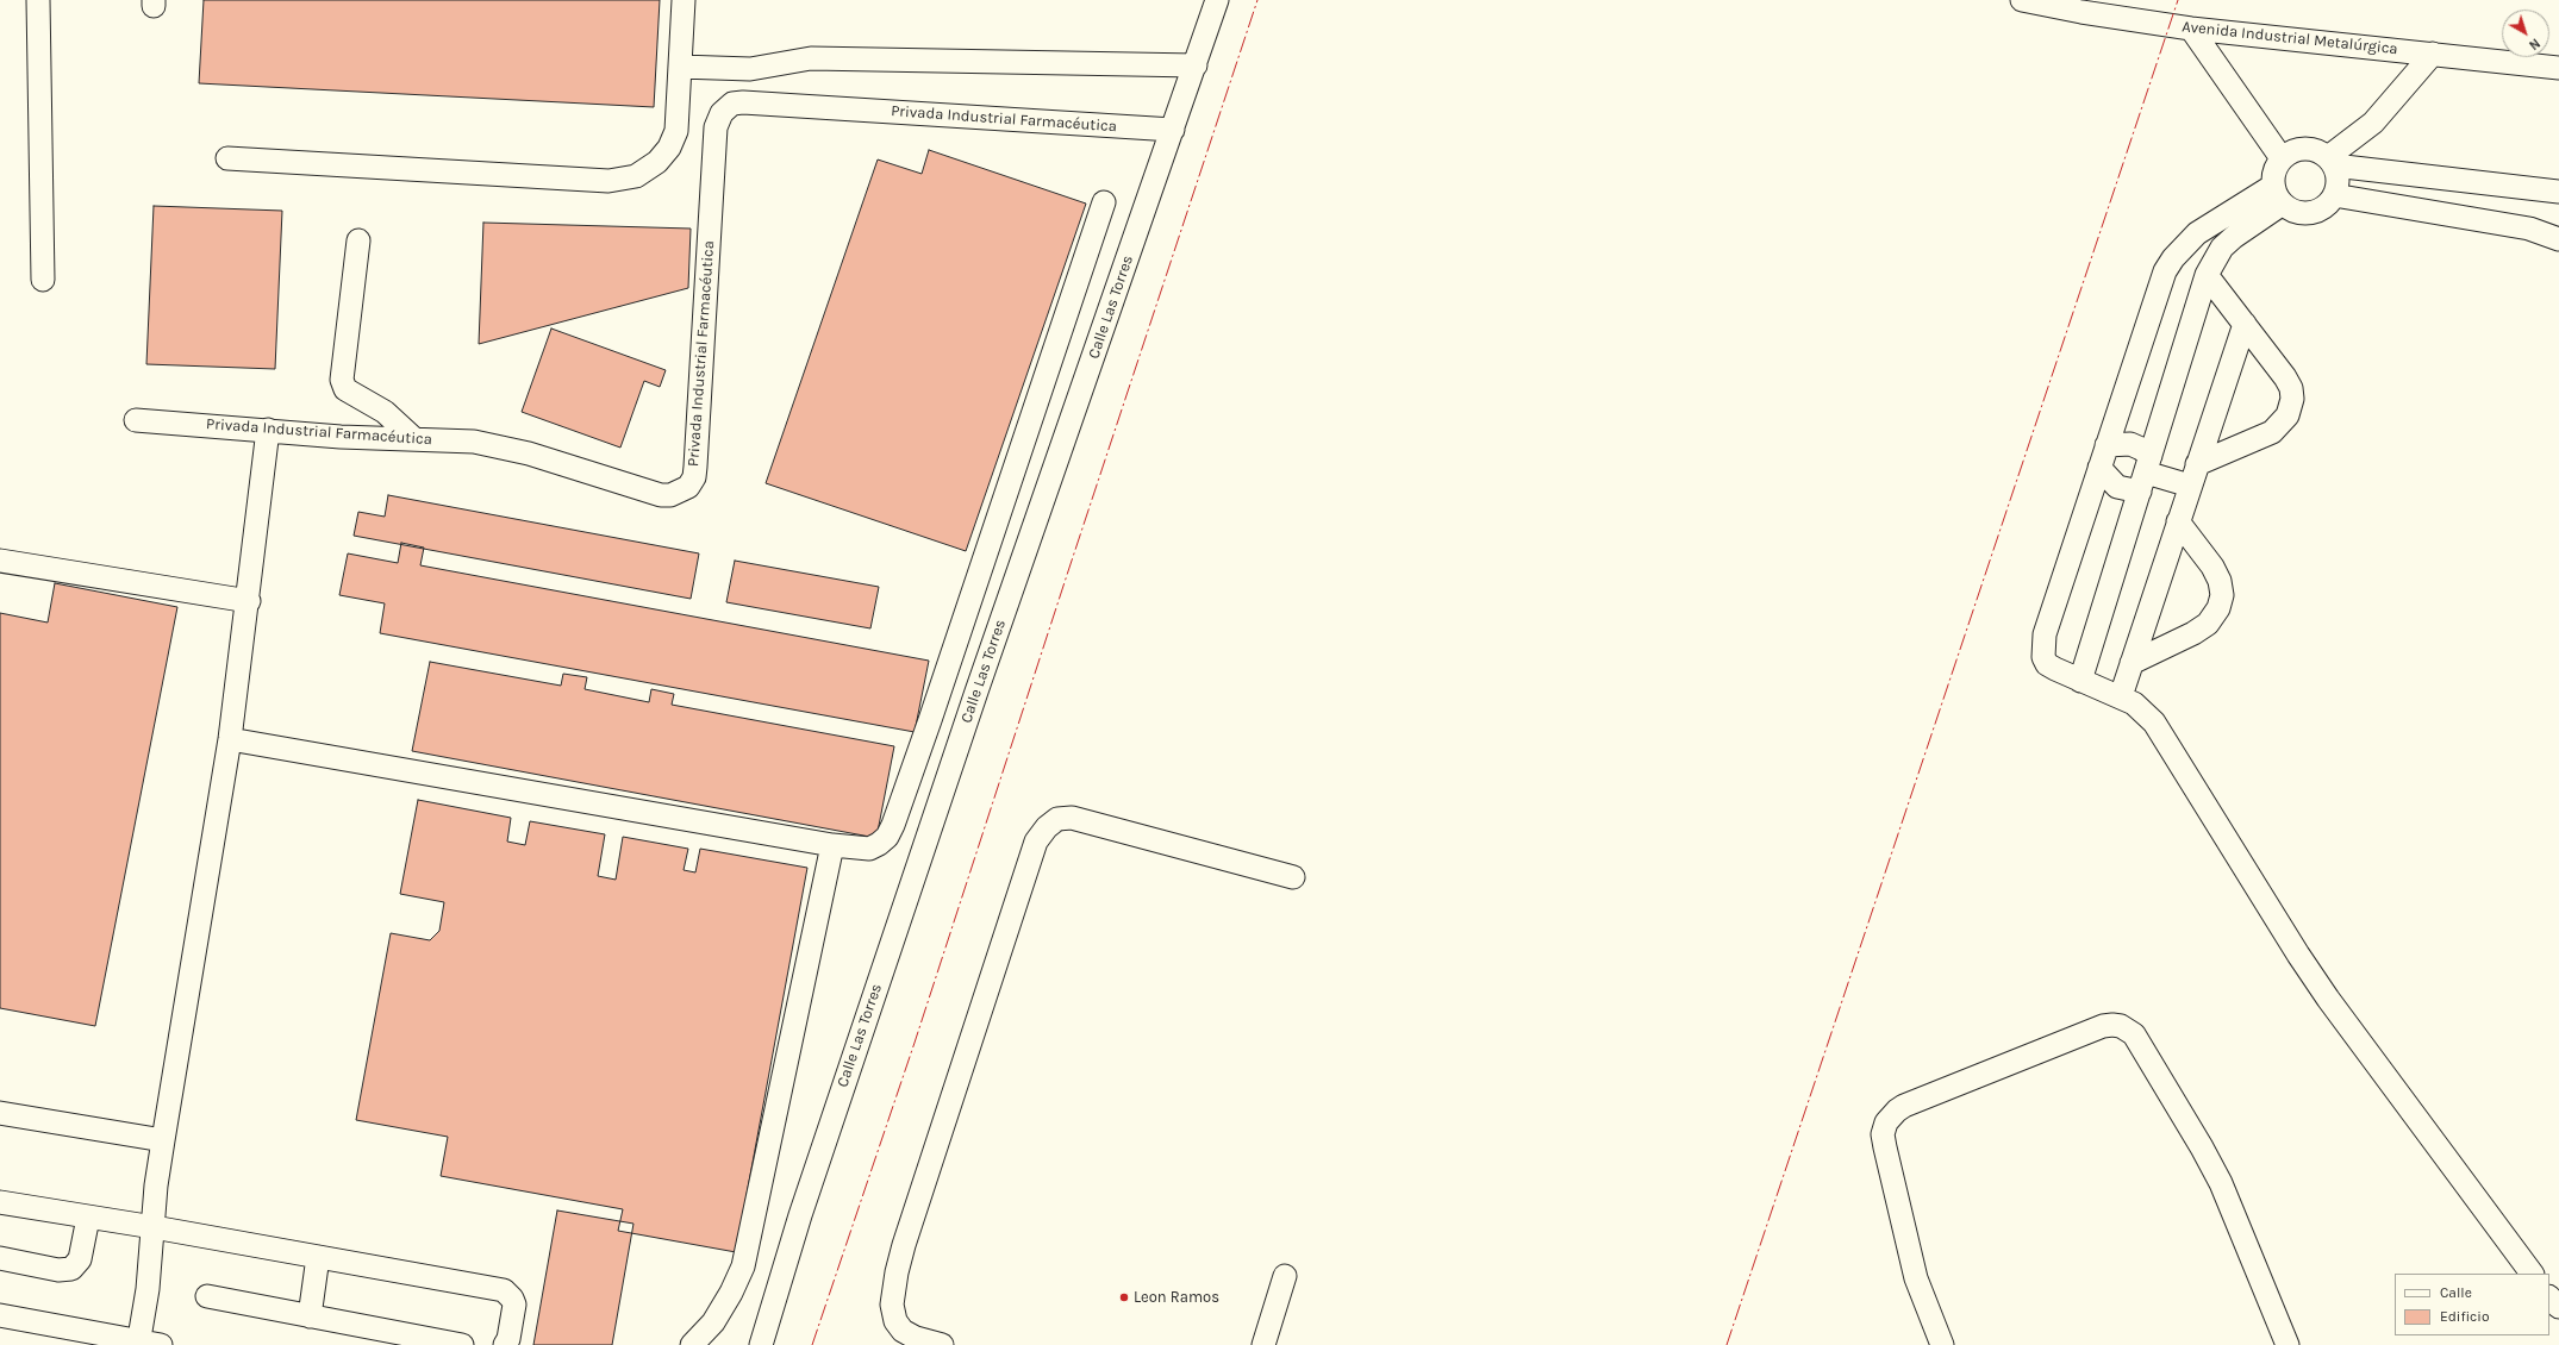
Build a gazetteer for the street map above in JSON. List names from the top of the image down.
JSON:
{
  "streets": {
    "street": ["Avenida Industrial Metalúrgica", "Privada Industrial Farmacéutica", "Calle Las Torres"]
  },
  "crossings": [
    ["Privada Industrial Farmacéutica", "Calle Las Torres"]
  ],
  "places": ["Leon Ramos"],
  "legend": ["Calle", "Edificio"],
  "north": "bottom right"
}
